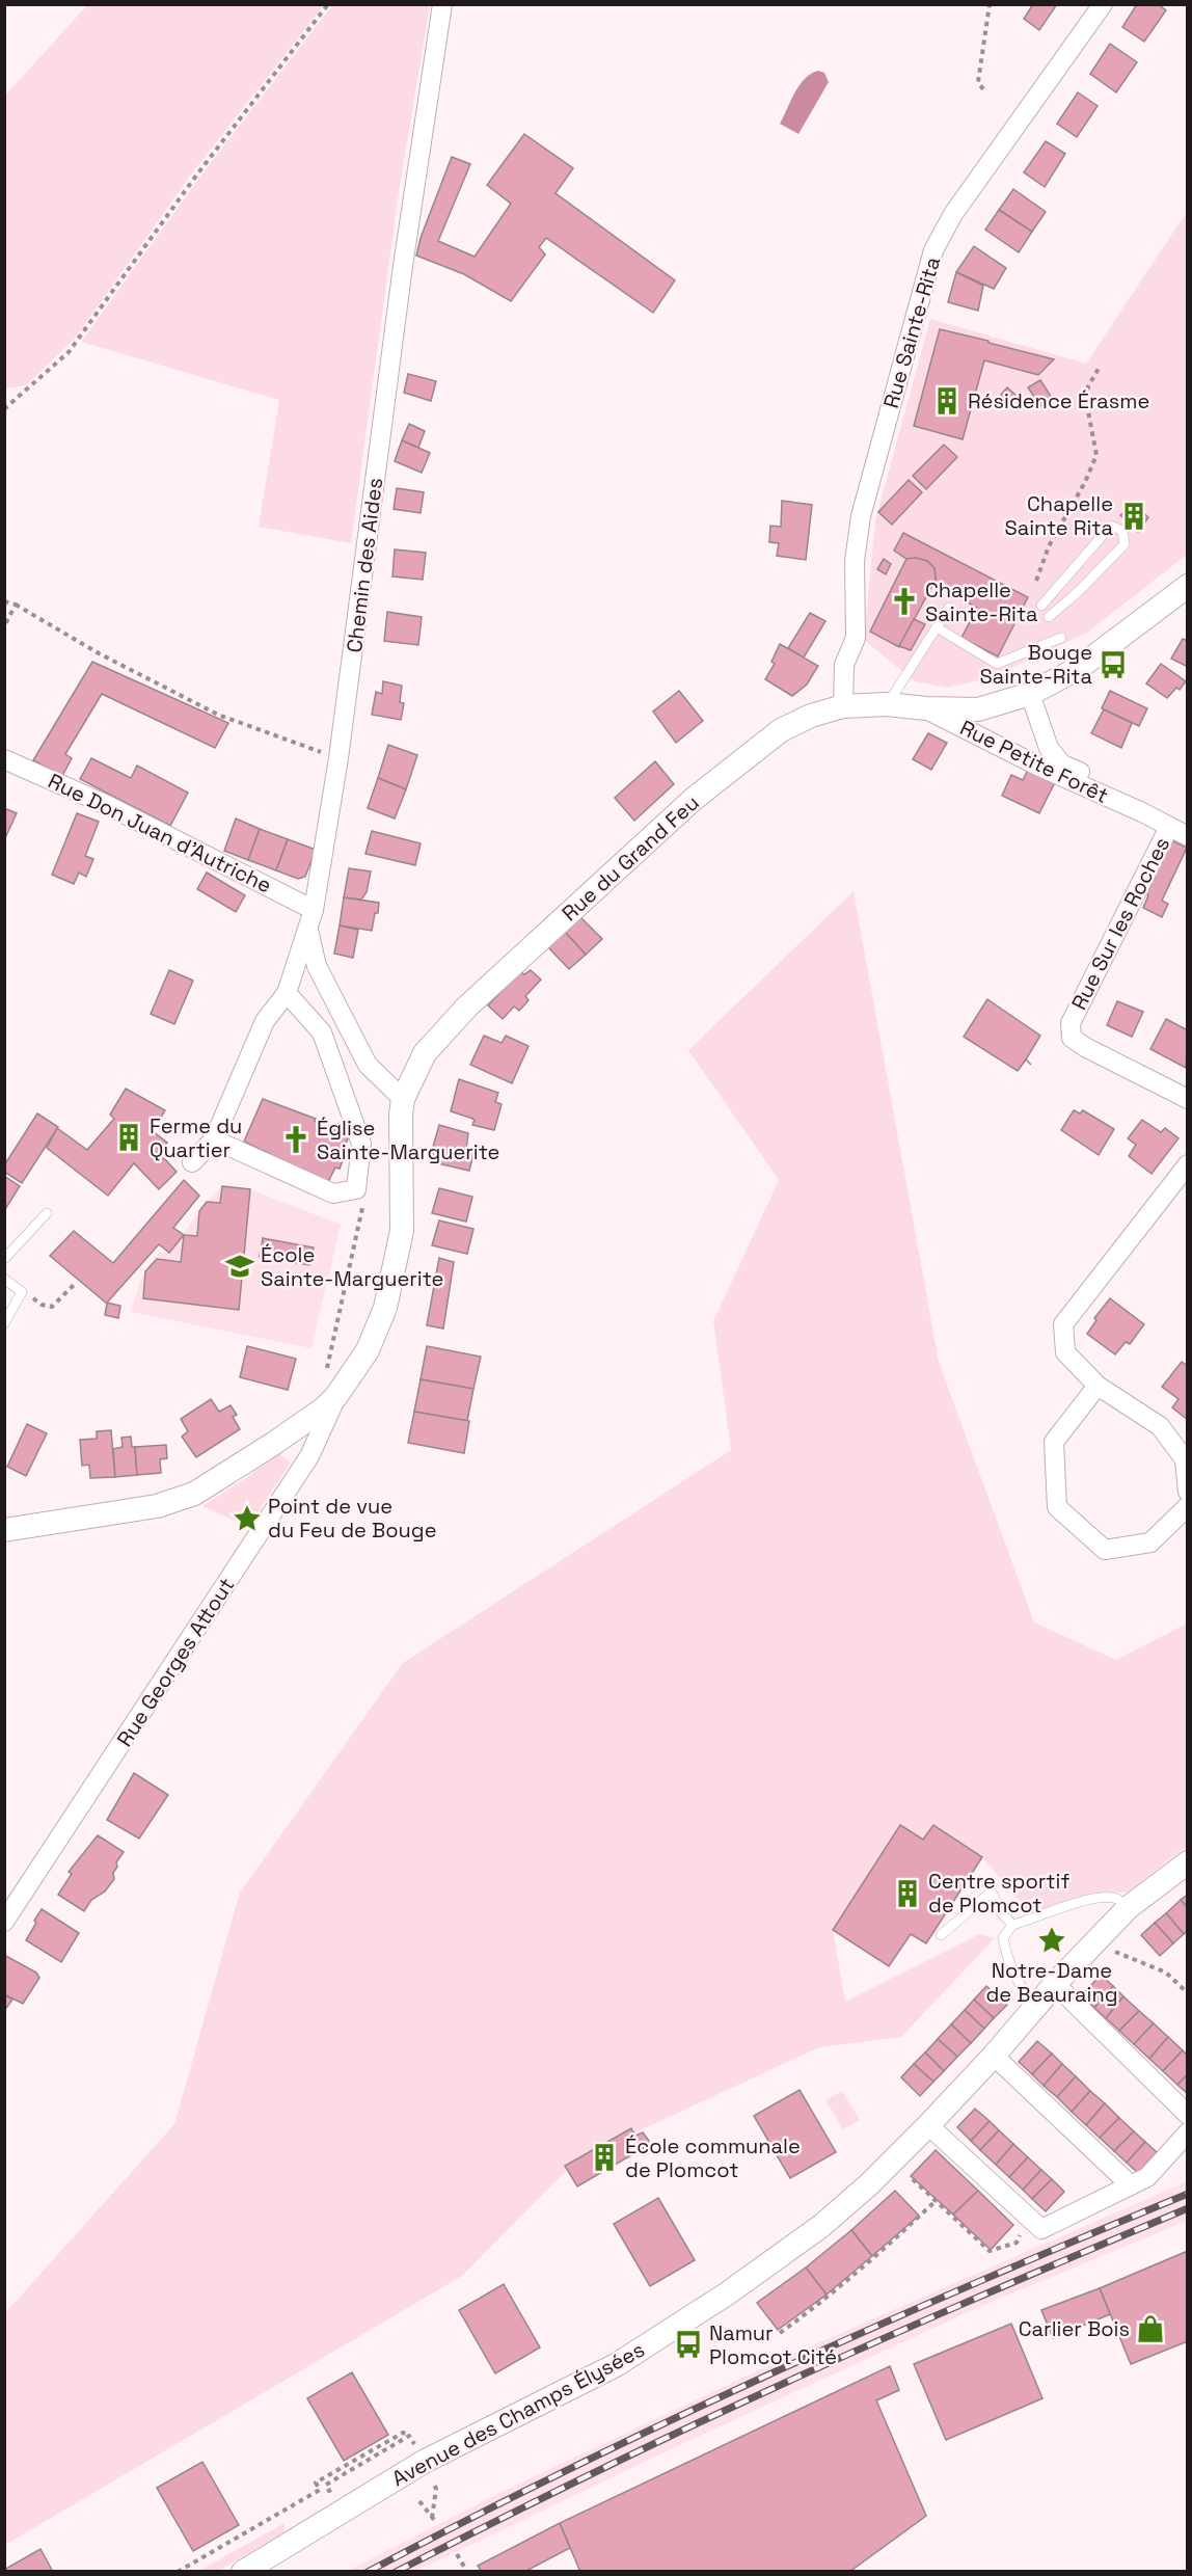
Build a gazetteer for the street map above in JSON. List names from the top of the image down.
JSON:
{
  "streets": {
    "street": [
      "Rue Sainte-Rita",
      "Chemin des Aides",
      "Rue Petite Forêt",
      "Rue Don Juan d'Autriche",
      "Rue du Grand Feu",
      "Rue Sur les Roches",
      "Rue Georges Attout",
      "Avenue des Champs Élysées"
    ]
  },
  "crossings": [
    ["Rue Sainte-Rita", "Rue du Grand Feu"],
    ["Chemin des Aides", "Rue Don Juan d'Autriche"],
    ["Chemin des Aides", "Rue du Grand Feu"],
    ["Rue Petite Forêt", "Rue du Grand Feu"],
    ["Rue Petite Forêt", "Rue Sur les Roches"],
    ["Rue du Grand Feu", "Rue Georges Attout"]
  ],
  "places": {
    "building": [
      "Résidence Érasme",
      "Chapelle Sainte Rita",
      "Ferme du Quartier",
      "Centre sportif de Plomcot",
      "École communale de Plomcot"
    ],
    "church": ["Chapelle Sainte-Rita", "Église Sainte-Marguerite"],
    "bus stop": ["Bouge Sainte-Rita", "Namur Plomcot Cité"],
    "school or university": ["École Sainte-Marguerite"],
    "place": ["Point de vue du Feu de Bouge", "Notre-Dame de Beauraing"],
    "shop": ["Carlier Bois"]
  }
}
